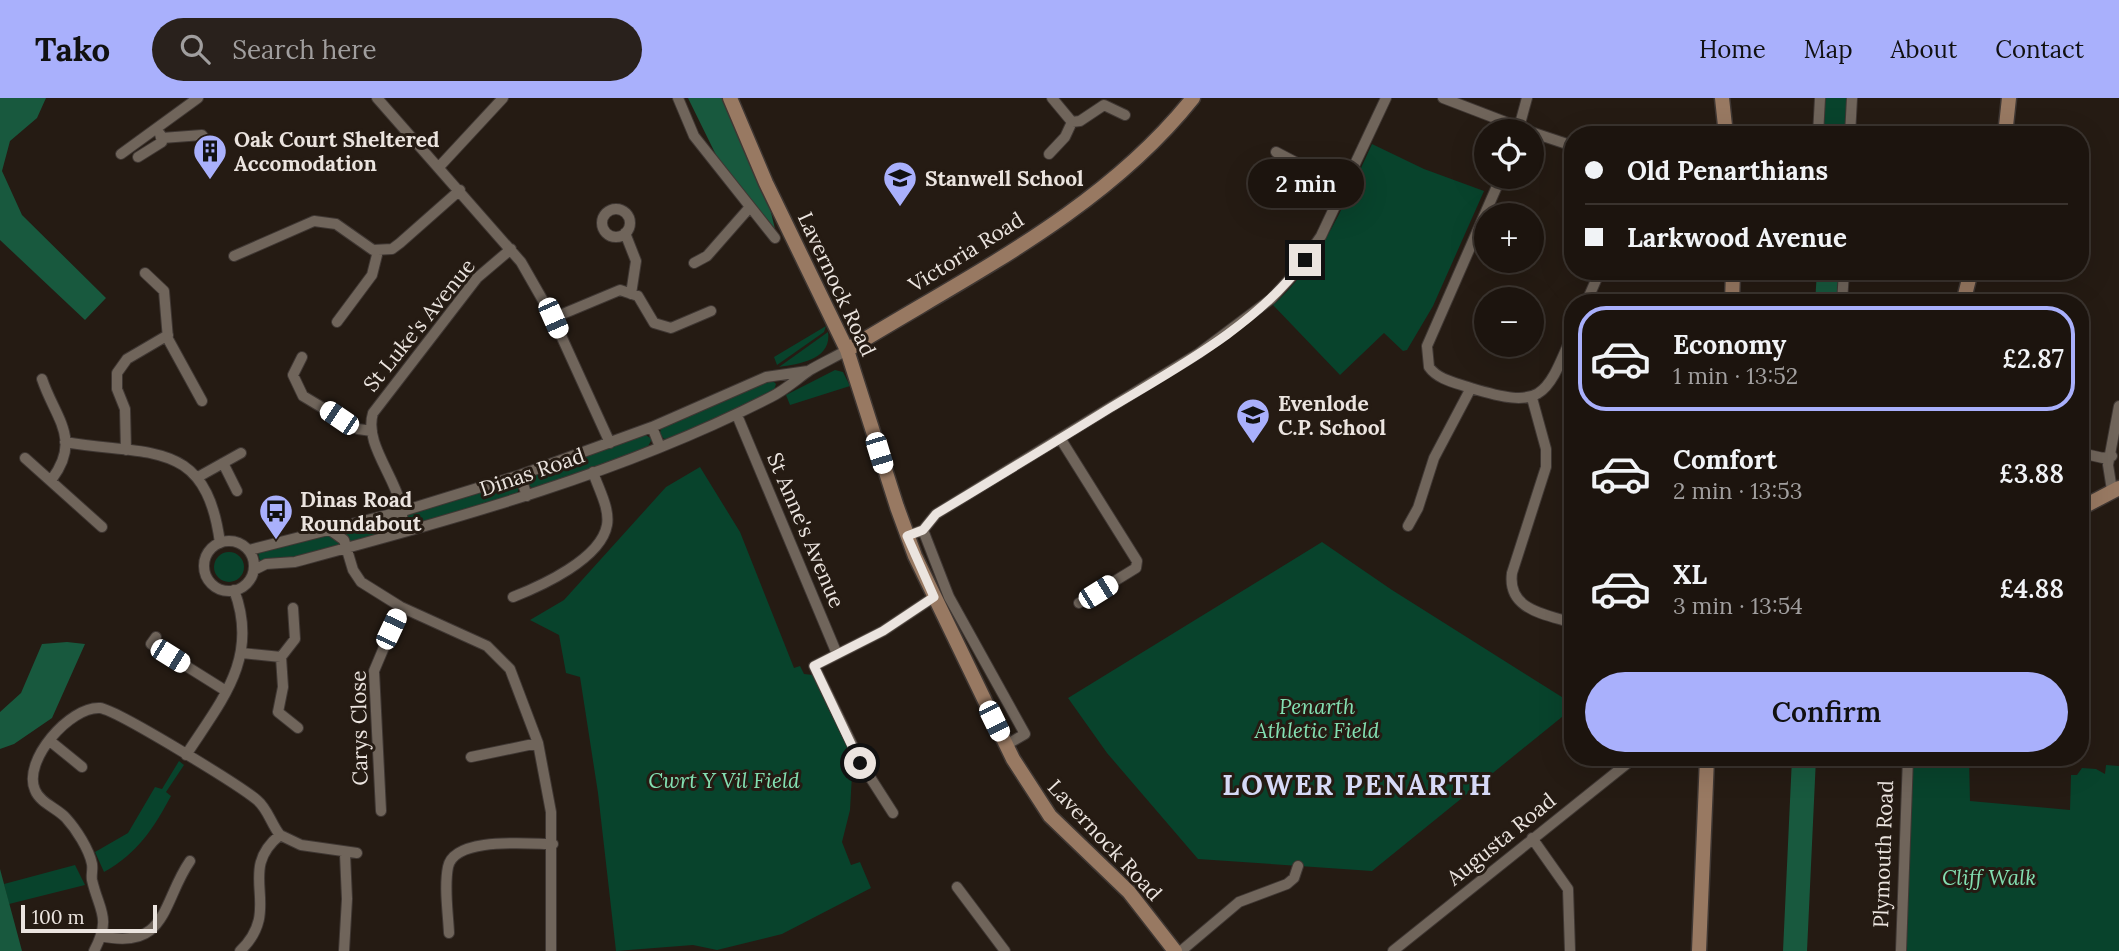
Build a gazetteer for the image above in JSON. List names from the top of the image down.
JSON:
{
  "streets": {
    "main road": ["Victoria Road", "Lavernock Road"],
    "street": [
      "St Luke's Avenue",
      "Dinas Road",
      "St Anne's Avenue",
      "Carys Close",
      "Augusta Road",
      "Plymouth Road"
    ]
  },
  "crossings": [
    ["Victoria Road", "Lavernock Road"],
    ["Victoria Road", "Dinas Road"],
    ["Lavernock Road", "Dinas Road"]
  ],
  "districts": ["LOWER PENARTH"],
  "parks": ["Penarth Athletic Field", "Cwrt Y Vil Field", "Cliff Walk"],
  "places": {
    "building": ["Oak Court Sheltered Accomodation"],
    "school or university": ["Stanwell School", "Evenlode C.P. School"],
    "bus stop": ["Dinas Road Roundabout"]
  },
  "scale_bar": "100 m",
  "page": {
    "header": "Tako",
    "search": "Search here",
    "nav": [
      "Home",
      "Map",
      "About",
      "Contact"
    ],
    "map_buttons": ["+", "−"],
    "banner": ["Old Penarthians", "Larkwood Avenue"],
    "bubble": "2 min",
    "list": [
      {
        "name": "Economy",
        "note": "1 min · 13:52",
        "value": "£2.87"
      },
      {
        "name": "Comfort",
        "note": "2 min · 13:53",
        "value": "£3.88"
      },
      {
        "name": "XL",
        "note": "3 min · 13:54",
        "value": "£4.88"
      }
    ],
    "buttons": "Confirm",
    "scale": "100 m"
  }
}
